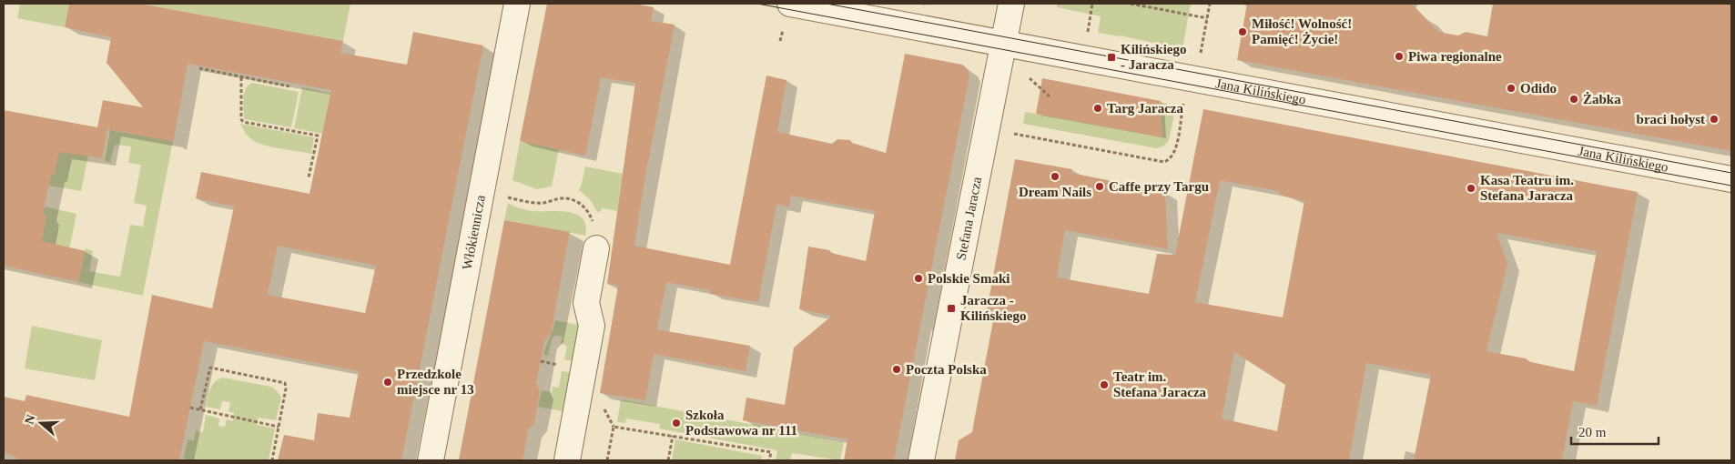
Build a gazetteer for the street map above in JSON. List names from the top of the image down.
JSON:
{
  "streets": {
    "street": ["Jana Kilińskiego", "Stefana Jaracza", "Włókiennicza"]
  },
  "crossings": [
    ["Jana Kilińskiego", "Stefana Jaracza"]
  ],
  "places": {
    "other": [
      "Miłość! Wolność! Pamięć! Życie!",
      "Piwa regionalne",
      "Odido",
      "Żabka",
      "Targ Jaracza",
      "braci hołyst",
      "Dream Nails",
      "Caffe przy Targu",
      "Kasa Teatru im. Stefana Jaracza",
      "Polskie Smaki",
      "Poczta Polska",
      "Przedzkole miejsce nr 13",
      "Teatr im. Stefana Jaracza",
      "Szkoła Podstawowa nr 111"
    ],
    "transit": ["Kilińskiego - Jaracza", "Jaracza - Kilińskiego"]
  },
  "scale_bar": "20 m",
  "north": "left"
}
